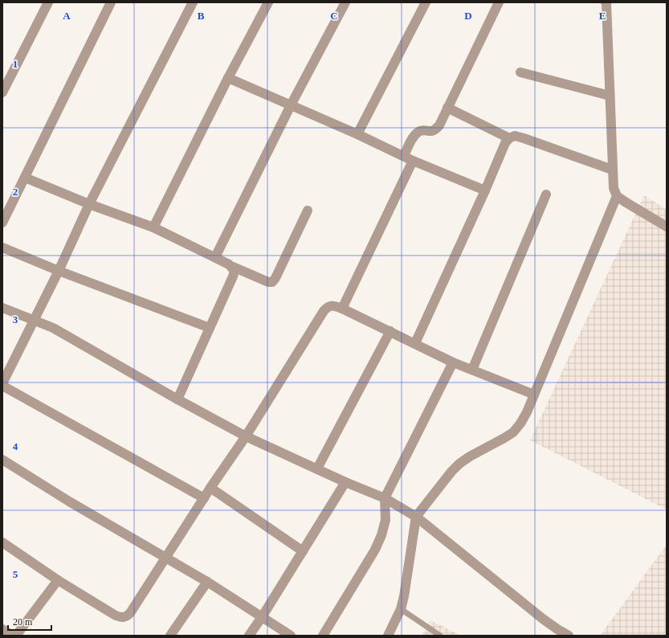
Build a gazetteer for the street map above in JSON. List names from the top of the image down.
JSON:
{
  "scale_bar": "20 m",
  "grid": {
    "columns": [
      "A",
      "B",
      "C",
      "D",
      "E"
    ],
    "rows": [
      "1",
      "2",
      "3",
      "4",
      "5"
    ]
  }
}
